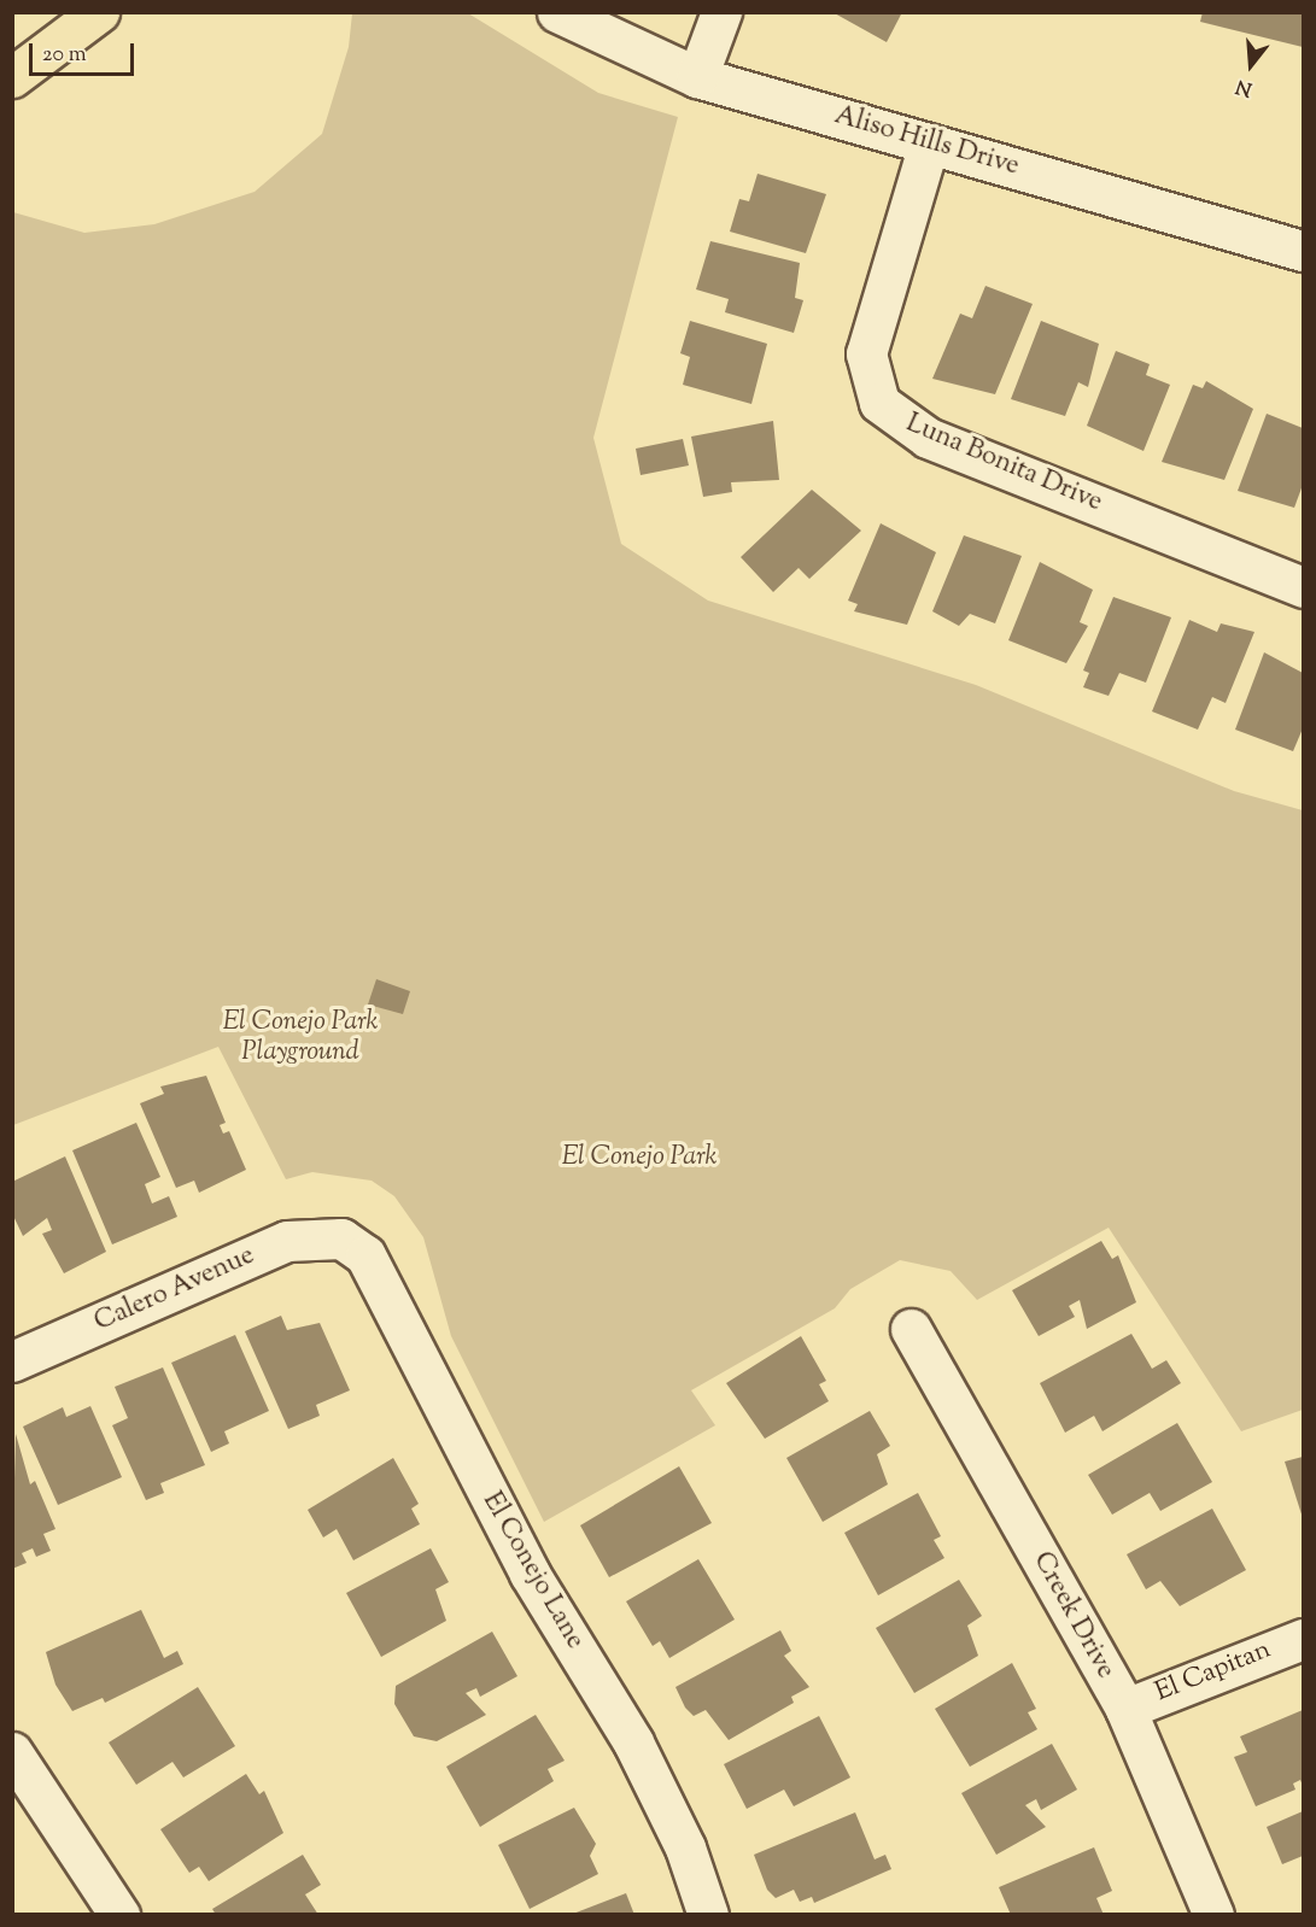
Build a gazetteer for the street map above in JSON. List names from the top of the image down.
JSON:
{
  "streets": {
    "street": [
      "Aliso Hills Drive",
      "Luna Bonita Drive",
      "Calero Avenue",
      "El Conejo Lane",
      "Creek Drive",
      "El Capitan"
    ]
  },
  "crossings": [
    ["Aliso Hills Drive", "Luna Bonita Drive"],
    ["Calero Avenue", "El Conejo Lane"],
    ["Creek Drive", "El Capitan"]
  ],
  "parks": ["El Conejo Park Playground", "El Conejo Park"],
  "scale_bar": "20 m",
  "north": "bottom"
}
